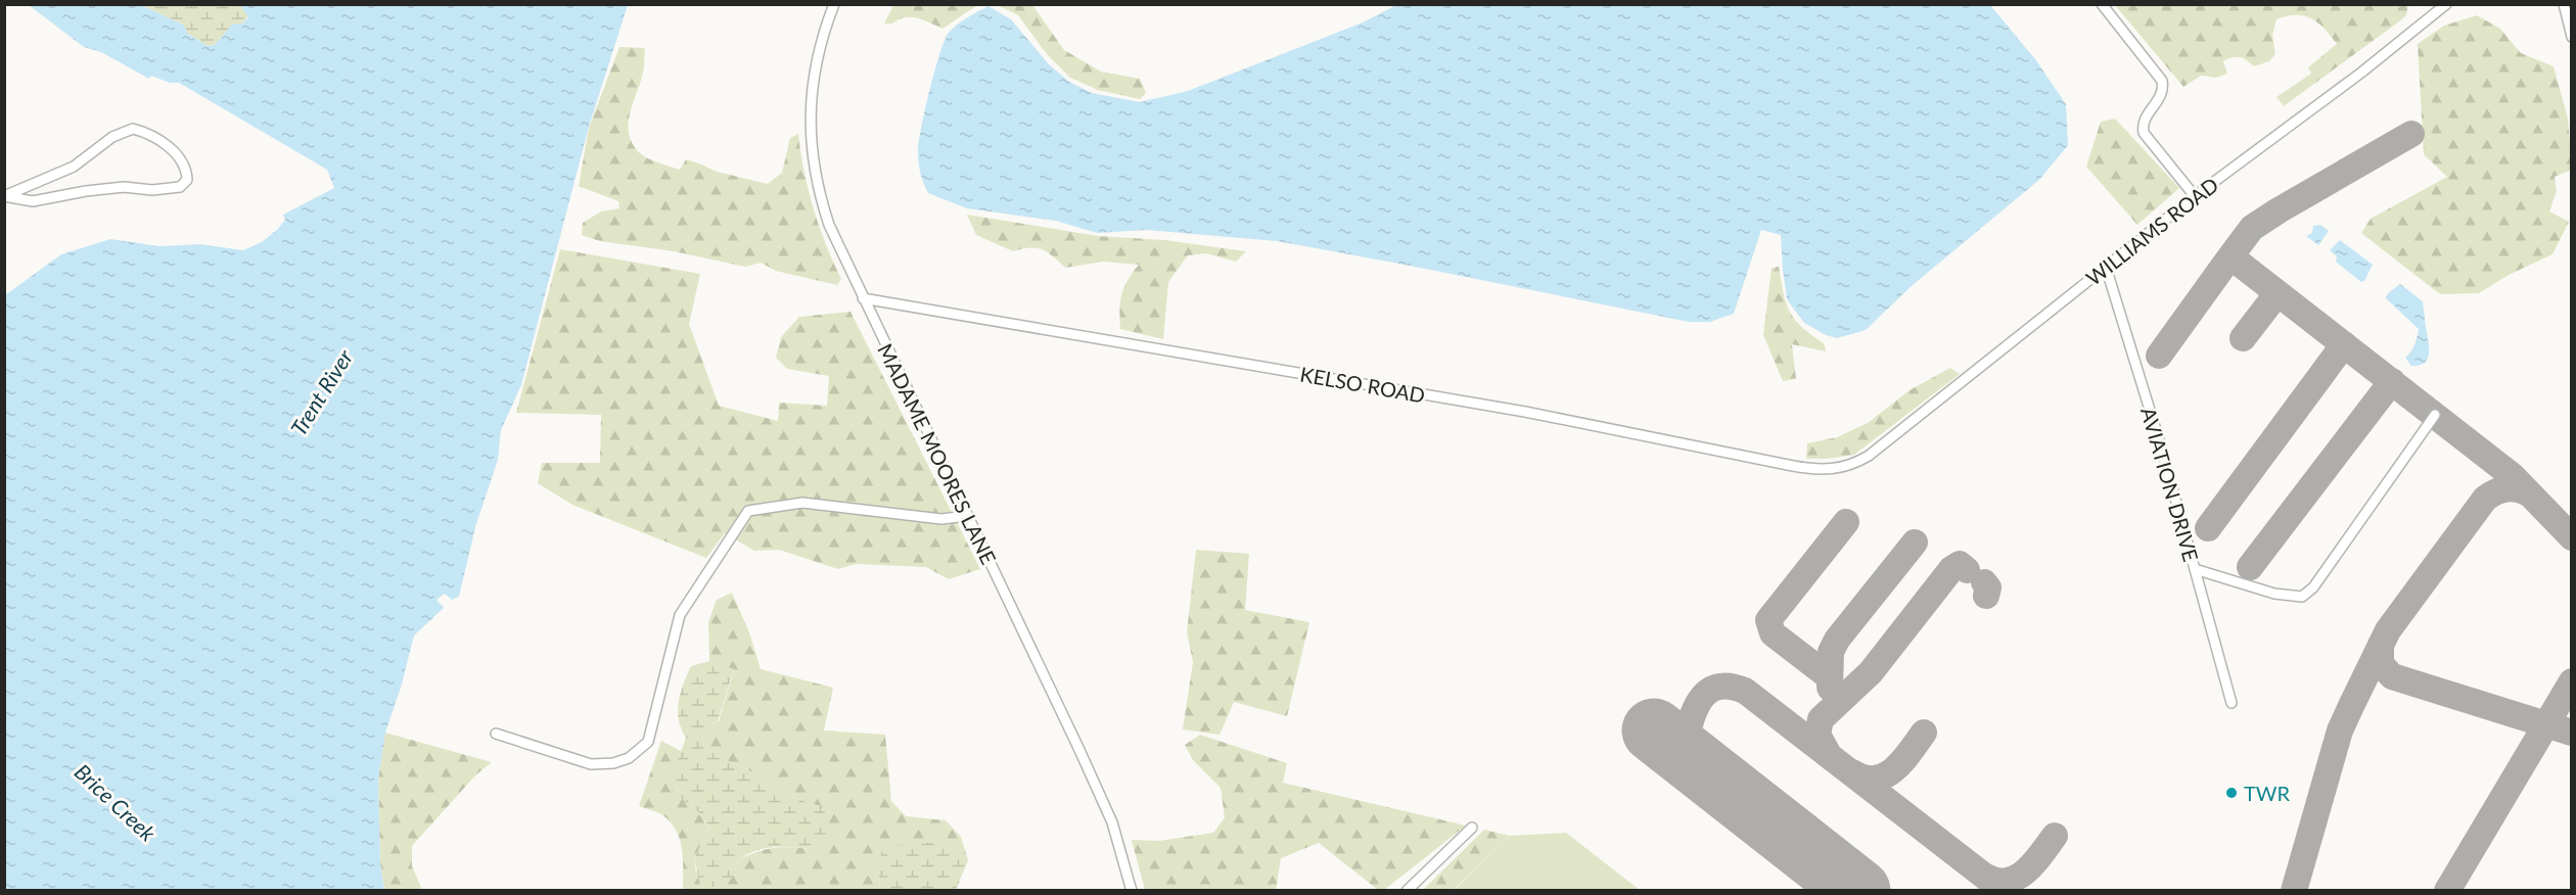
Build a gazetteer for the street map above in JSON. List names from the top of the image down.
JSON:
{
  "streets": {
    "street": [
      "WILLIAMS ROAD",
      "KELSO ROAD",
      "MADAME MOORES LANE",
      "AVIATION DRIVE"
    ]
  },
  "crossings": [
    ["WILLIAMS ROAD", "KELSO ROAD"],
    ["WILLIAMS ROAD", "AVIATION DRIVE"],
    ["KELSO ROAD", "MADAME MOORES LANE"]
  ],
  "water": ["Trent River", "Brice Creek"],
  "places": ["TWR"]
}
